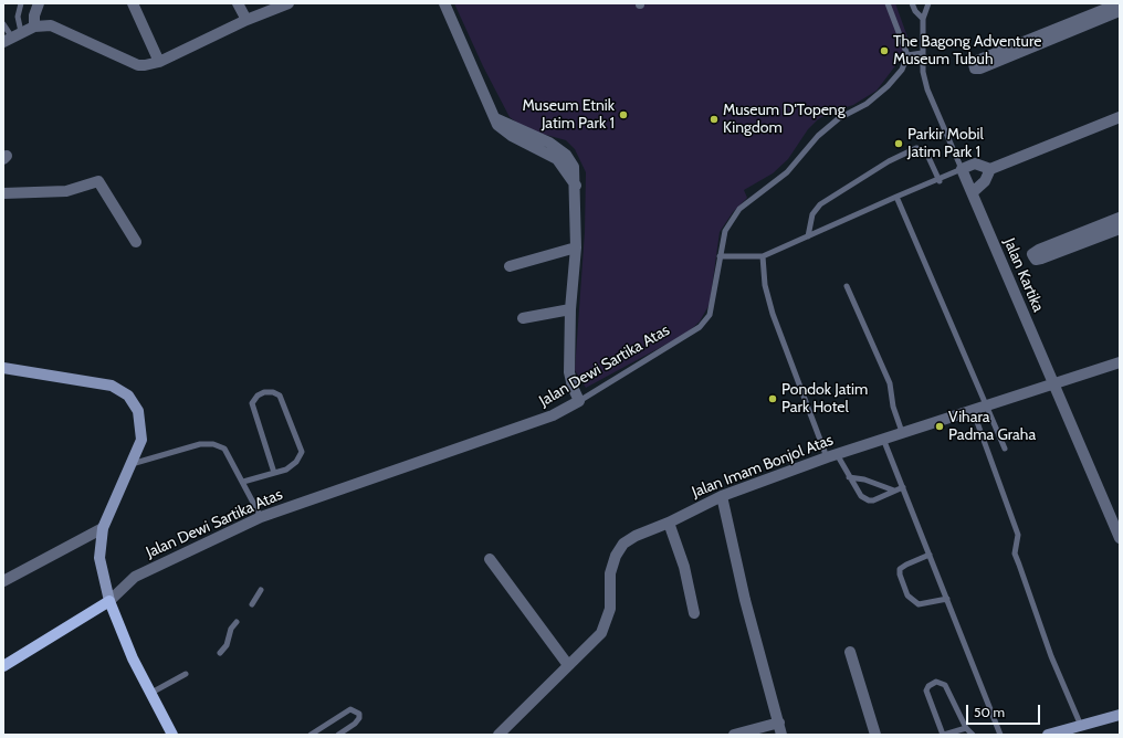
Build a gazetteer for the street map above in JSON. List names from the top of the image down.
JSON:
{
  "streets": {
    "street": ["Jalan Kartika", "Jalan Dewi Sartika Atas", "Jalan Imam Bonjol Atas"]
  },
  "crossings": [
    ["Jalan Kartika", "Jalan Imam Bonjol Atas"]
  ],
  "places": [
    "The Bagong Adventure Museum Tubuh",
    "Museum Etnik Jatim Park 1",
    "Museum D'Topeng Kingdom",
    "Parkir Mobil Jatim Park 1",
    "Pondok Jatim Park Hotel",
    "Vihara Padma Graha"
  ],
  "scale_bar": "50 m"
}
